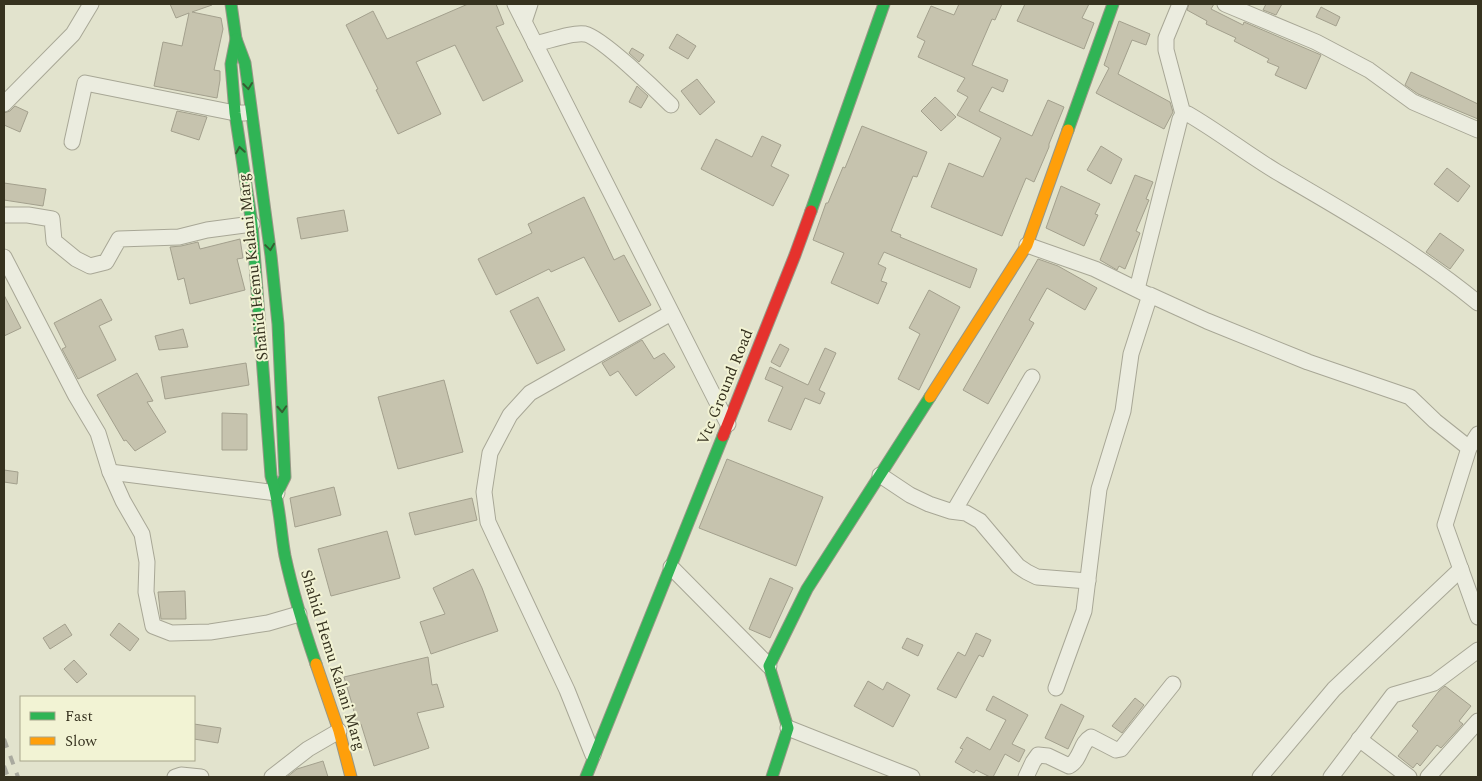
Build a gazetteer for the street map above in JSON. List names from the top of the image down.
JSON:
{
  "streets": {
    "street": ["Shahid Hemu Kalani Marg", "Vtc Ground Road"]
  },
  "legend": ["Fast", "Slow"]
}
